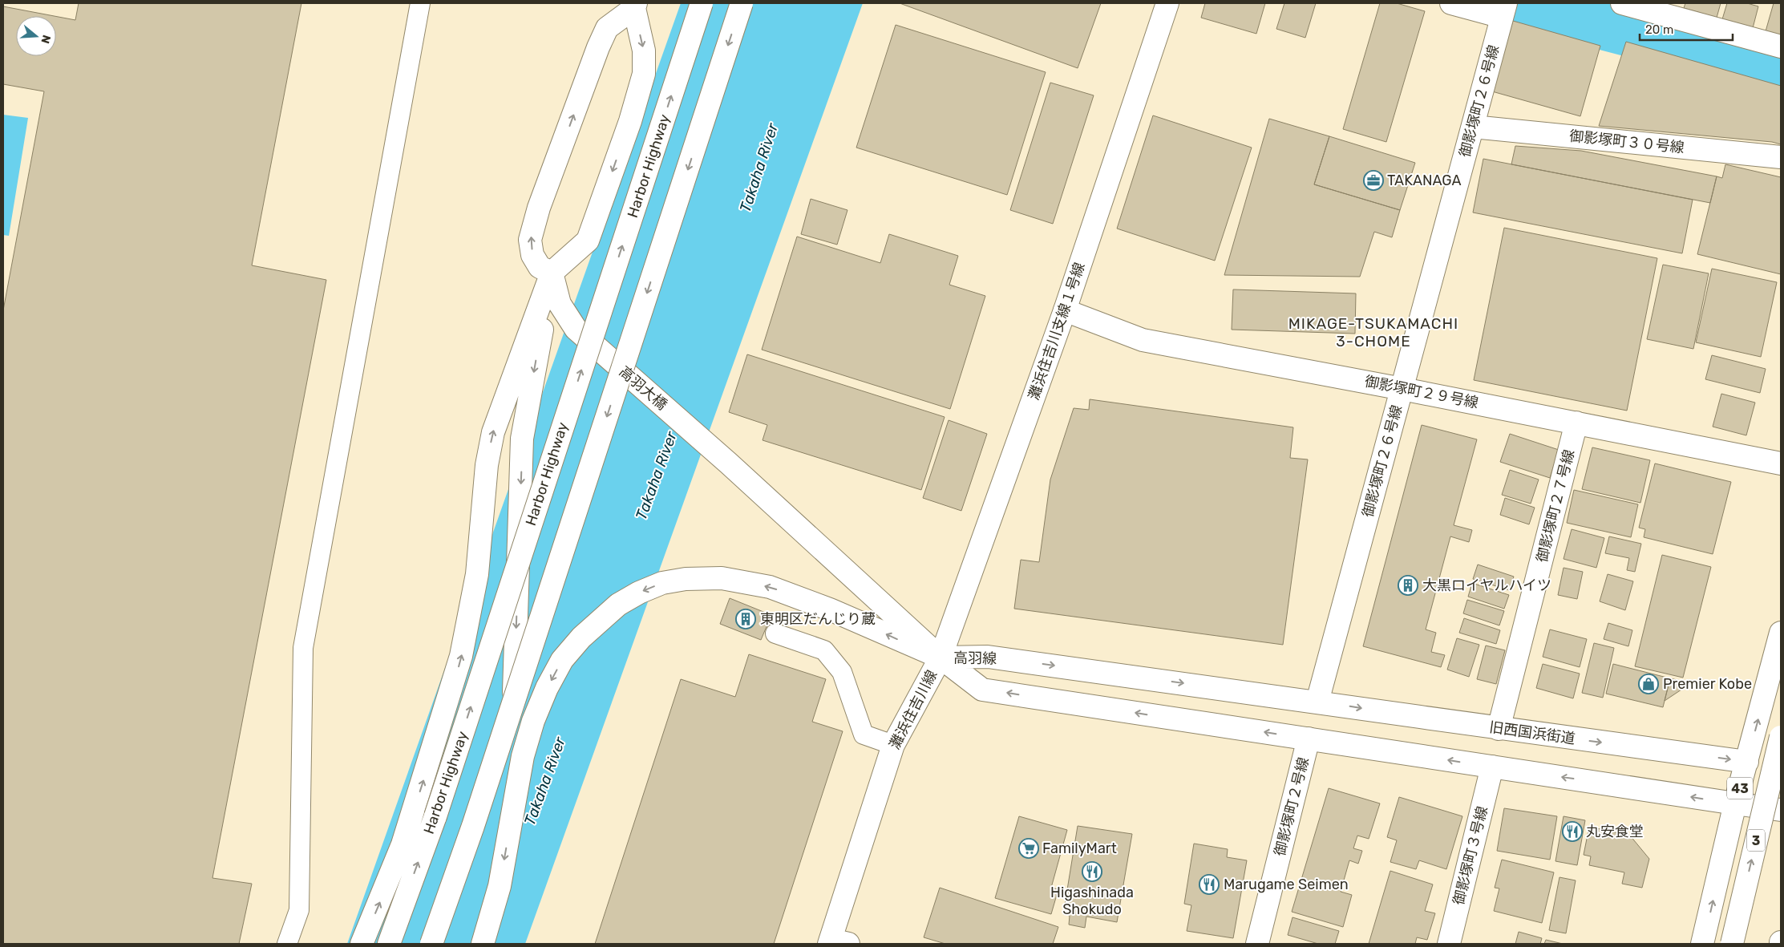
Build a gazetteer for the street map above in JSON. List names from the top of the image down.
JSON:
{
  "streets": {
    "main road": [
      "御影塚町２６号線",
      "御影塚町３０号線",
      "Harbor Highway",
      "灘浜住吉川支線１号線",
      "高羽大橋",
      "御影塚町２９号線",
      "御影塚町２７号線",
      "高羽線",
      "灘浜住吉川線",
      "旧西国浜街道",
      "43",
      "御影塚町２号線",
      "3",
      "御影塚町３号線"
    ]
  },
  "crossings": [
    ["御影塚町２６号線", "御影塚町３０号線"],
    ["御影塚町２６号線", "御影塚町２９号線"],
    ["御影塚町２６号線", "高羽線"],
    ["御影塚町２６号線", "旧西国浜街道"],
    ["灘浜住吉川支線１号線", "御影塚町２９号線"],
    ["灘浜住吉川支線１号線", "高羽線"],
    ["灘浜住吉川支線１号線", "灘浜住吉川線"],
    ["高羽大橋", "灘浜住吉川線"],
    ["御影塚町２９号線", "御影塚町２７号線"],
    ["御影塚町２７号線", "旧西国浜街道"],
    ["高羽線", "灘浜住吉川線"],
    ["高羽線", "旧西国浜街道"],
    ["高羽線", "御影塚町２号線"],
    ["旧西国浜街道", "43"]
  ],
  "districts": ["MIKAGE-TSUKAMACHI 3-CHOME"],
  "water": ["Takaha River"],
  "places": {
    "office": ["TAKANAGA"],
    "building": ["大黒ロイヤルハイツ", "東明区だんじり蔵"],
    "shop": ["Premier Kobe"],
    "restaurant": ["丸安食堂", "Higashinada Shokudo", "Marugame Seimen"],
    "supermarket": ["FamilyMart"]
  },
  "scale_bar": "20 m",
  "north": "right"
}
